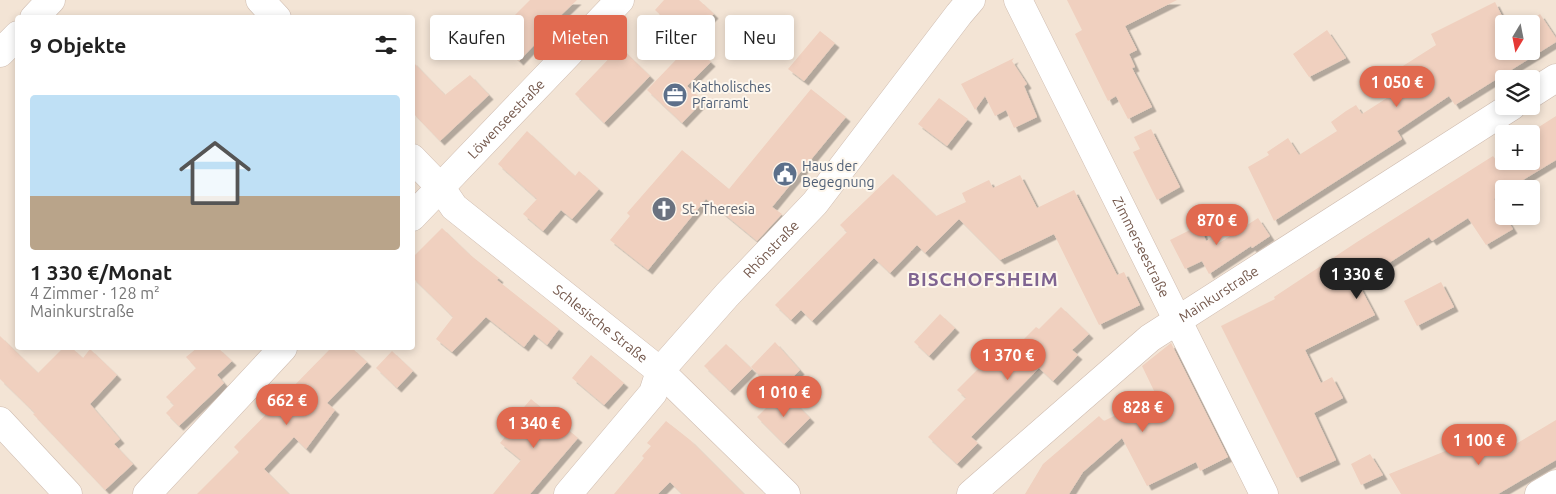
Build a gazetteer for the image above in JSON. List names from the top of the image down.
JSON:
{
  "streets": {
    "street": [
      "Löwenseestraße",
      "Zimmerseestraße",
      "Rhönstraße",
      "Mainkurstraße",
      "Schlesische Straße"
    ]
  },
  "crossings": [
    ["Löwenseestraße", "Schlesische Straße"],
    ["Zimmerseestraße", "Mainkurstraße"],
    ["Rhönstraße", "Schlesische Straße"]
  ],
  "districts": ["BISCHOFSHEIM"],
  "places": {
    "office": ["Katholisches Pfarramt"],
    "public building": ["Haus der Begegnung"],
    "church": ["St. Theresia"]
  },
  "north": "bottom",
  "page": {
    "map_buttons": ["+", "−"],
    "chip": [
      "Kaufen",
      "Mieten",
      "Filter",
      "Neu"
    ],
    "heading": "9 Objekte",
    "price": [
      "1 050 €",
      "870 €",
      "1 330 €",
      "1 370 €",
      "1 010 €",
      "662 €",
      "828 €",
      "1 340 €",
      "1 100 €"
    ],
    "list": [
      {
        "name": "1 330 €/Monat",
        "note": "4 Zimmer · 128 m² · Mainkurstraße"
      }
    ]
  }
}
